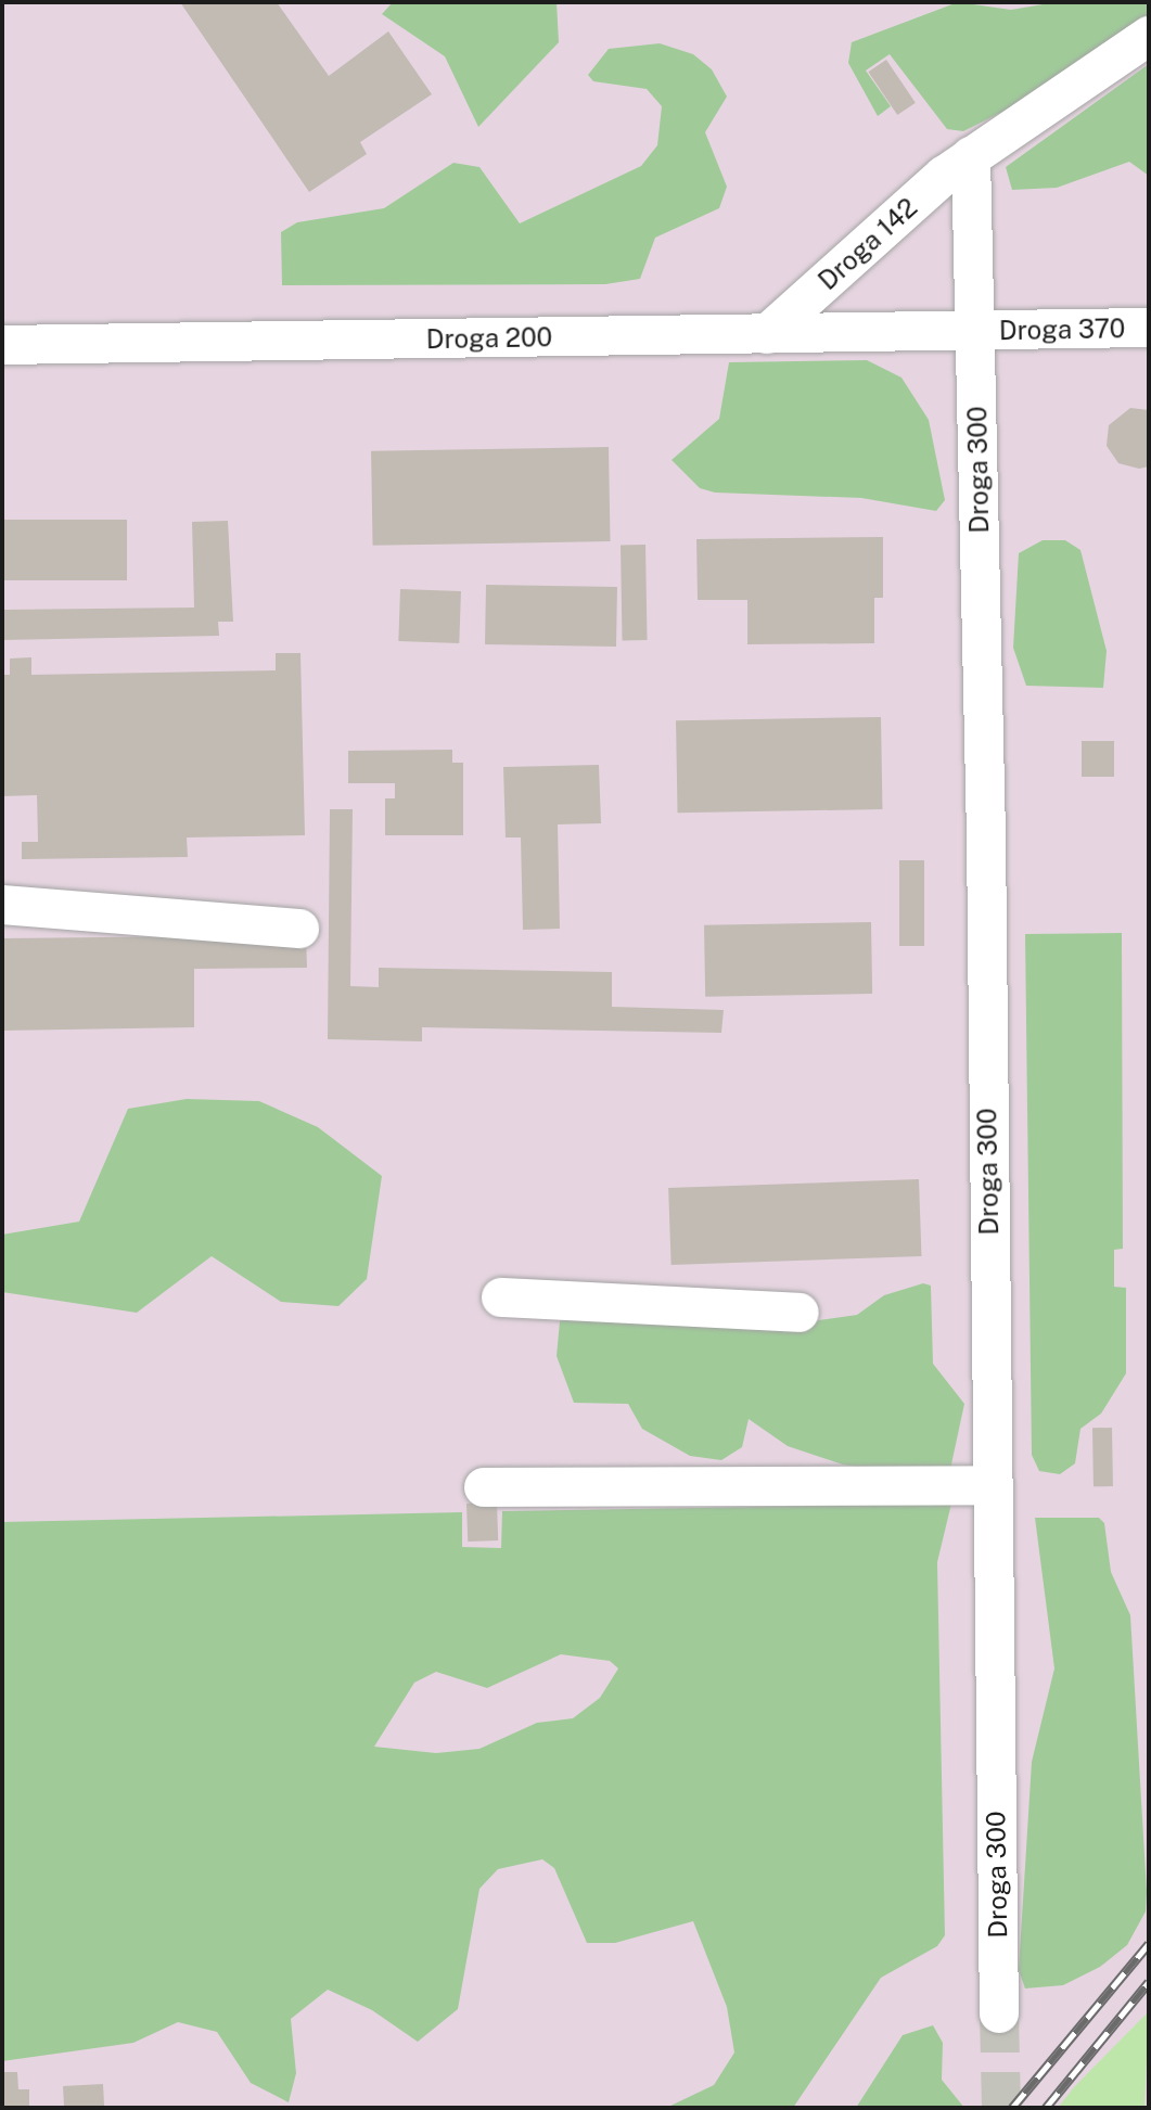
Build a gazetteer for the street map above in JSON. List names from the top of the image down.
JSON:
{
  "streets": {
    "lane": [
      "Droga 142",
      "Droga 370",
      "Droga 200",
      "Droga 300"
    ]
  },
  "crossings": [
    ["Droga 142", "Droga 200"],
    ["Droga 370", "Droga 200"],
    ["Droga 370", "Droga 300"],
    ["Droga 200", "Droga 300"]
  ]
}
